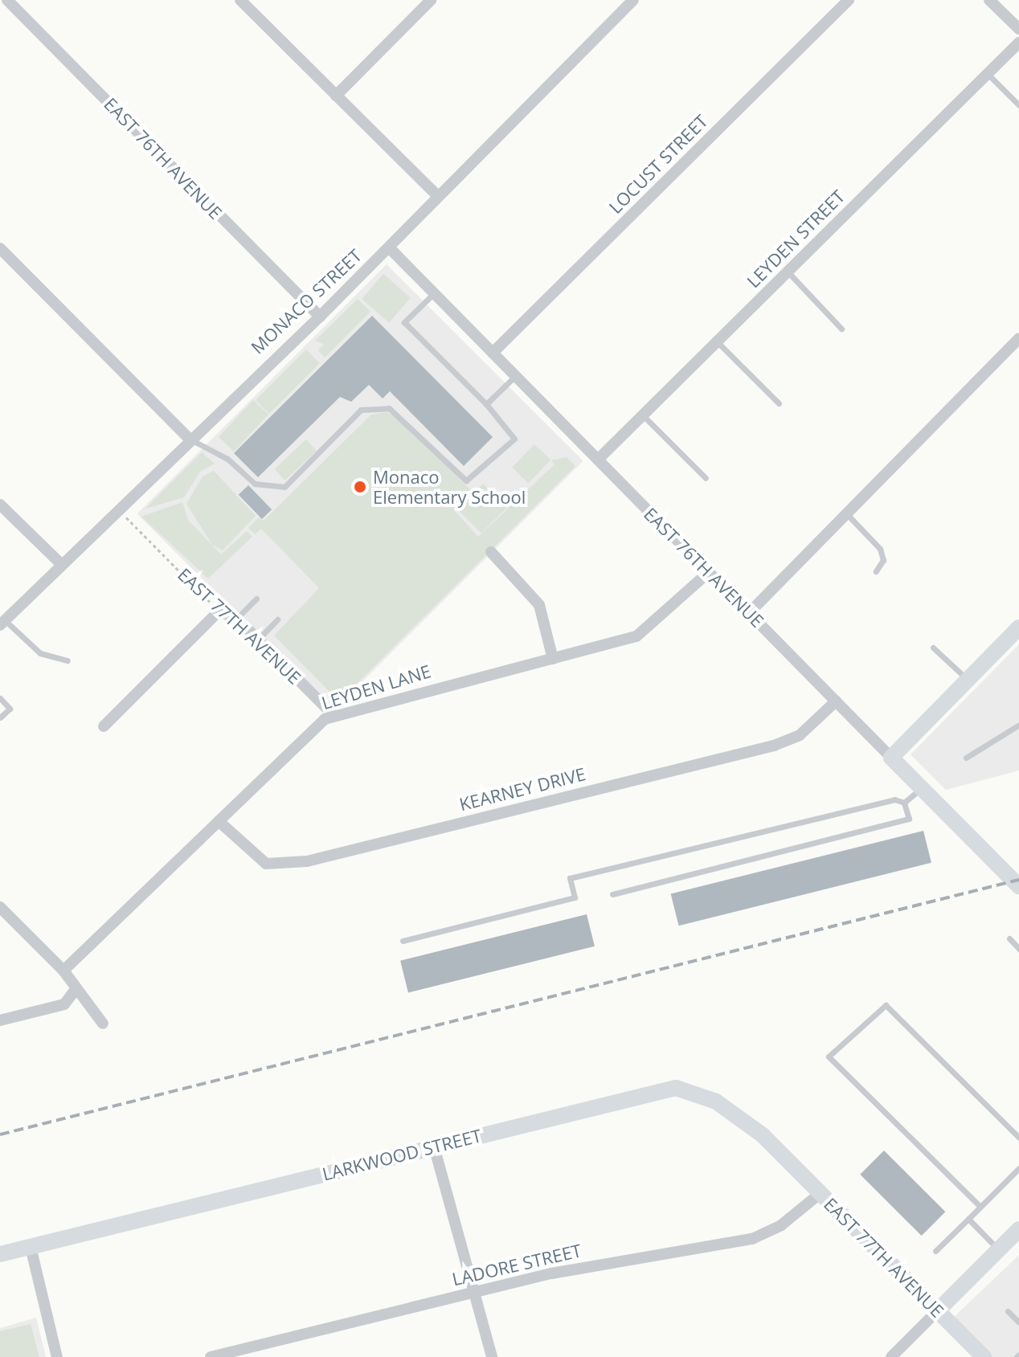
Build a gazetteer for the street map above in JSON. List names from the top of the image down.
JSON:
{
  "streets": {
    "street": [
      "EAST 76TH AVENUE",
      "LOCUST STREET",
      "LEYDEN STREET",
      "MONACO STREET",
      "EAST 77TH AVENUE",
      "LEYDEN LANE",
      "KEARNEY DRIVE",
      "LARKWOOD STREET",
      "LADORE STREET"
    ]
  },
  "crossings": [
    ["EAST 76TH AVENUE", "LOCUST STREET"],
    ["EAST 76TH AVENUE", "LEYDEN STREET"],
    ["EAST 76TH AVENUE", "MONACO STREET"],
    ["EAST 76TH AVENUE", "LEYDEN LANE"],
    ["EAST 76TH AVENUE", "KEARNEY DRIVE"],
    ["MONACO STREET", "EAST 77TH AVENUE"],
    ["EAST 77TH AVENUE", "LEYDEN LANE"],
    ["EAST 77TH AVENUE", "LARKWOOD STREET"],
    ["EAST 77TH AVENUE", "LADORE STREET"],
    ["LEYDEN LANE", "KEARNEY DRIVE"]
  ],
  "places": ["Monaco Elementary School"]
}
